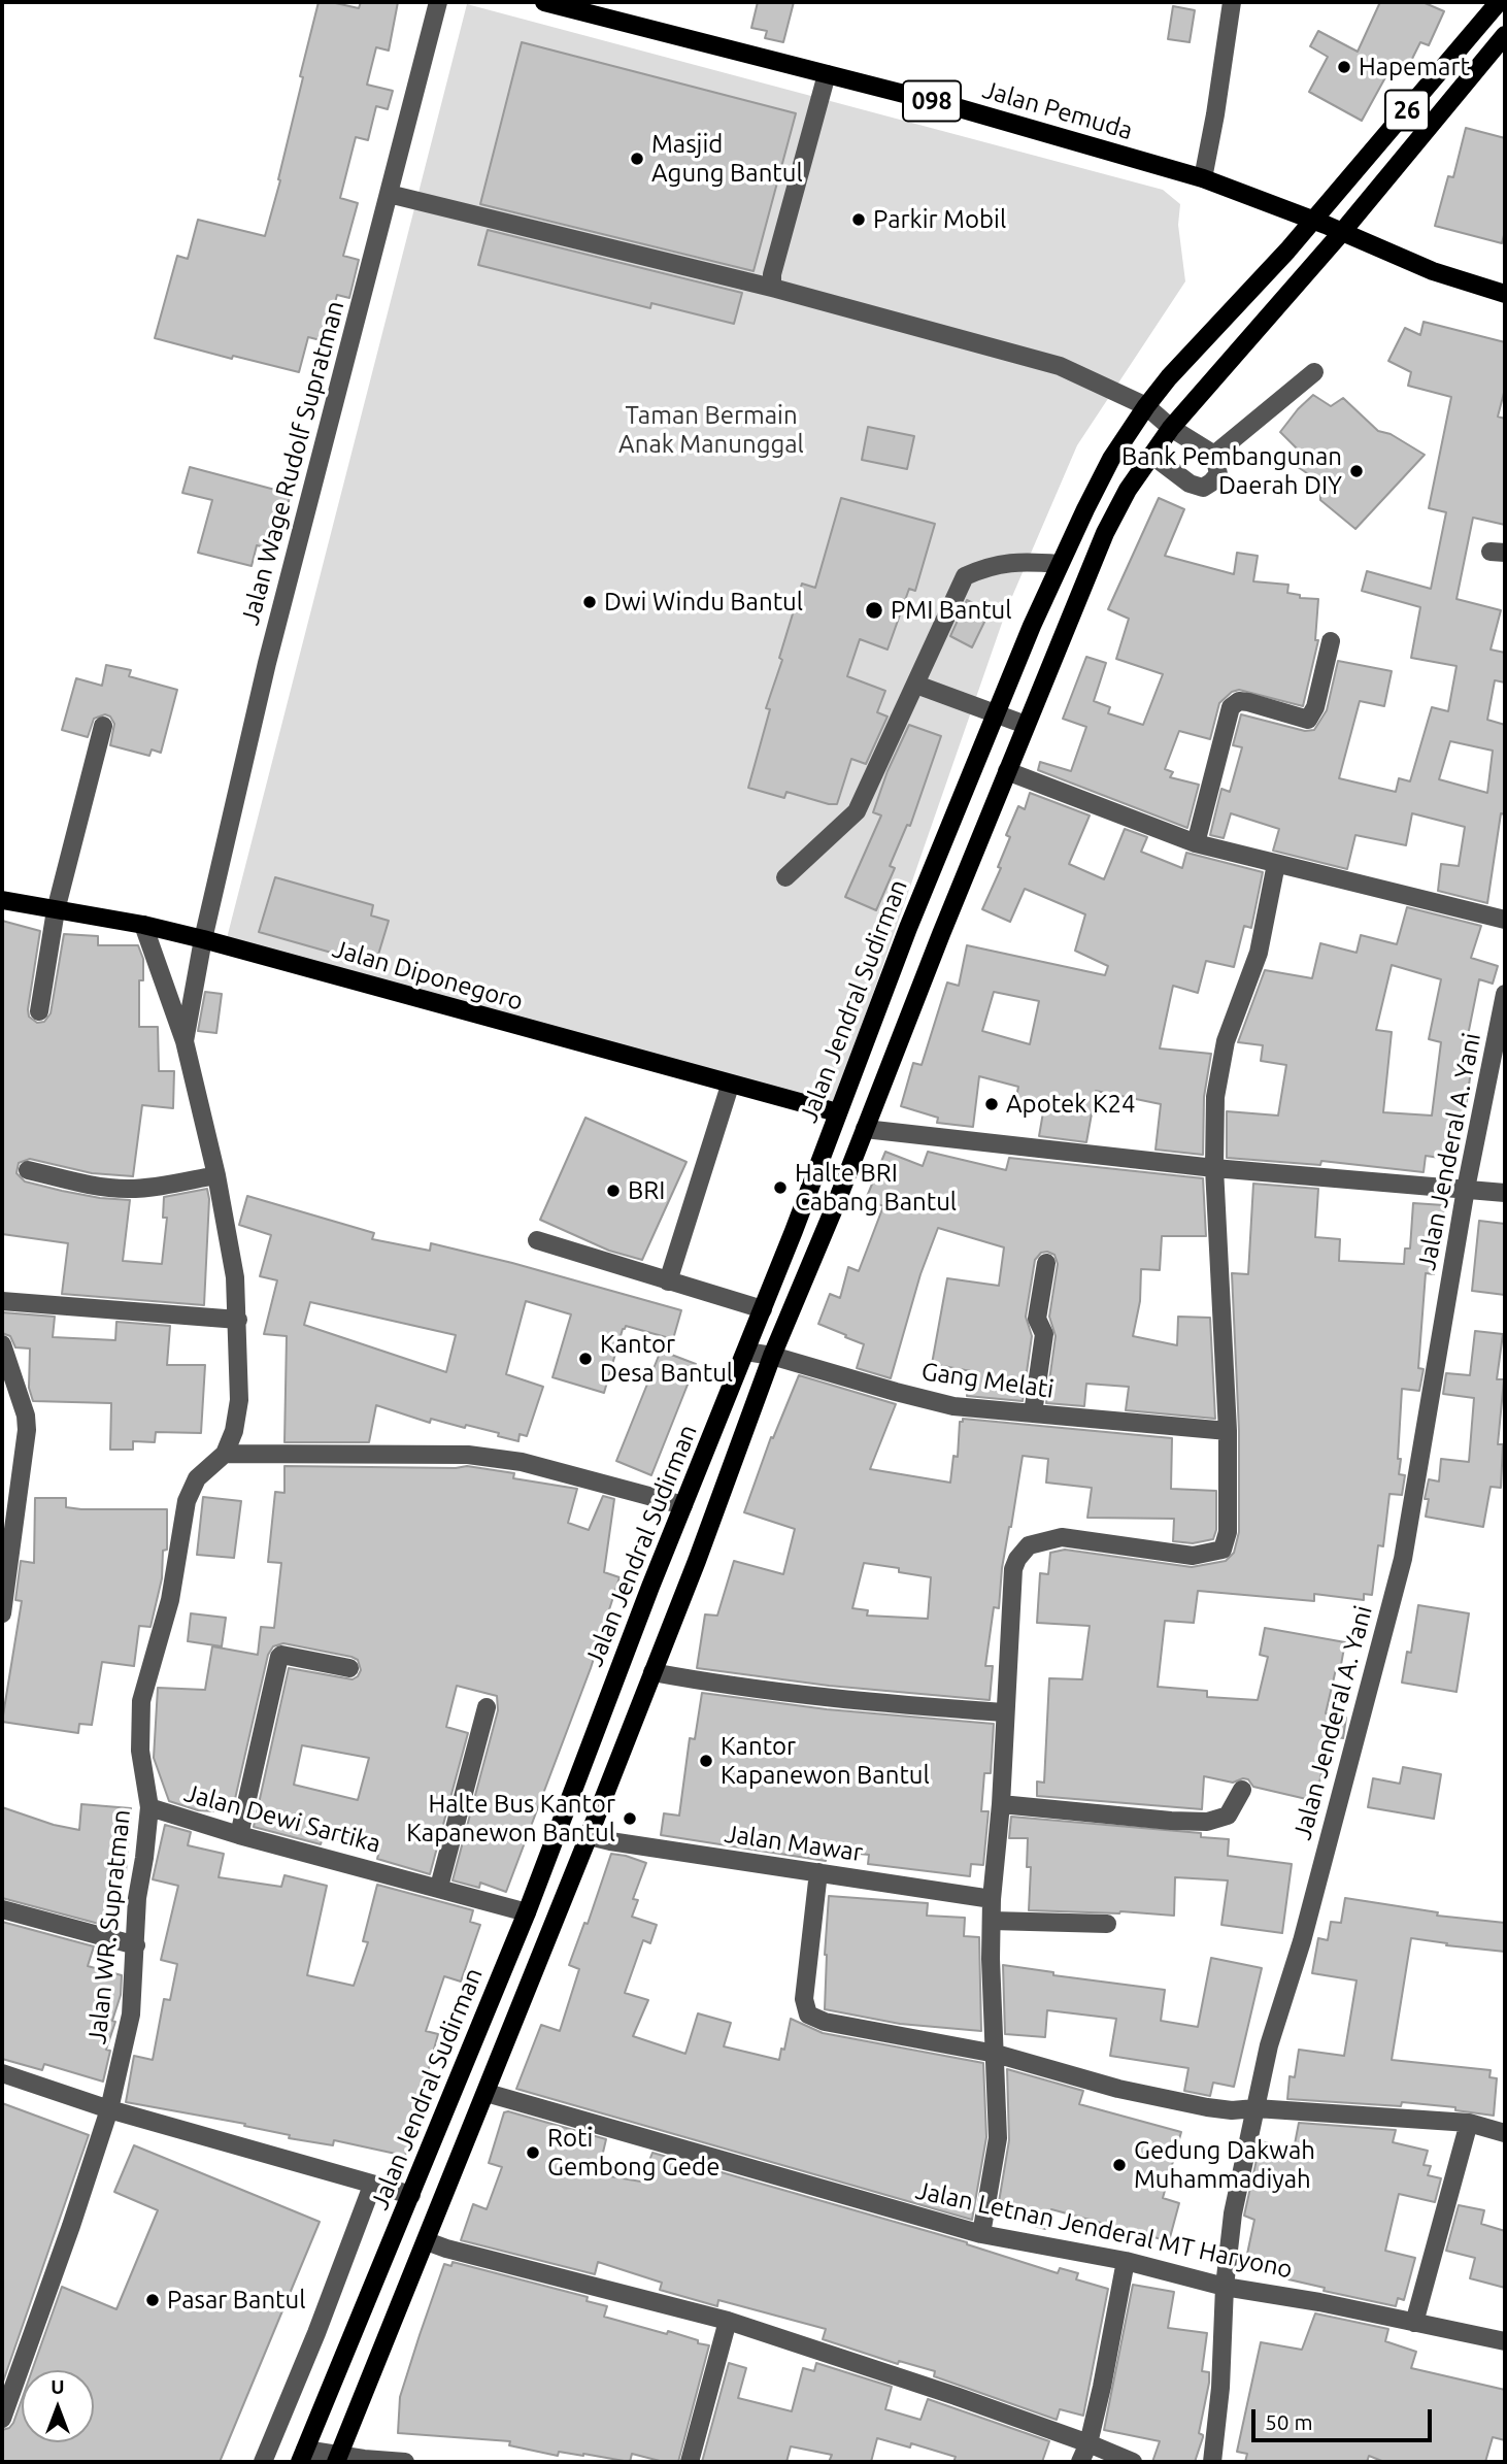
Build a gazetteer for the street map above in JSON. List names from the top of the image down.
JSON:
{
  "streets": {
    "main road": [
      "098",
      "Jalan Pemuda",
      "26",
      "Jalan Diponegoro",
      "Jalan Jendral Sudirman"
    ],
    "street": [
      "Jalan Wage Rudolf Supratman",
      "Jalan Jenderal A. Yani",
      "Gang Melati",
      "Jalan Dewi Sartika",
      "Jalan Mawar",
      "Jalan WR. Supratman",
      "Jalan Letnan Jenderal MT Haryono"
    ]
  },
  "crossings": [
    ["Jalan Pemuda", "26"],
    ["Jalan Pemuda", "Jalan Jendral Sudirman"],
    ["26", "Jalan Jendral Sudirman"],
    ["Jalan Wage Rudolf Supratman", "Jalan Diponegoro"],
    ["Jalan Wage Rudolf Supratman", "Jalan WR. Supratman"],
    ["Jalan Diponegoro", "Jalan Jendral Sudirman"],
    ["Jalan Diponegoro", "Jalan WR. Supratman"],
    ["Jalan Jendral Sudirman", "Gang Melati"],
    ["Jalan Jendral Sudirman", "Jalan Dewi Sartika"],
    ["Jalan Jenderal A. Yani", "Jalan Letnan Jenderal MT Haryono"],
    ["Jalan Dewi Sartika", "Jalan WR. Supratman"]
  ],
  "parks": ["Taman Bermain Anak Manunggal"],
  "places": [
    "Hapemart",
    "Masjid Agung Bantul",
    "Parkir Mobil",
    "Bank Pembangunan Daerah DIY",
    "Dwi Windu Bantul",
    "PMI Bantul",
    "Apotek K24",
    "Halte BRI Cabang Bantul",
    "BRI",
    "Kantor Desa Bantul",
    "Kantor Kapanewon Bantul",
    "Halte Bus Kantor Kapanewon Bantul",
    "Roti Gembong Gede",
    "Gedung Dakwah Muhammadiyah",
    "Pasar Bantul"
  ],
  "scale_bar": "50 m",
  "north": "top"
}
